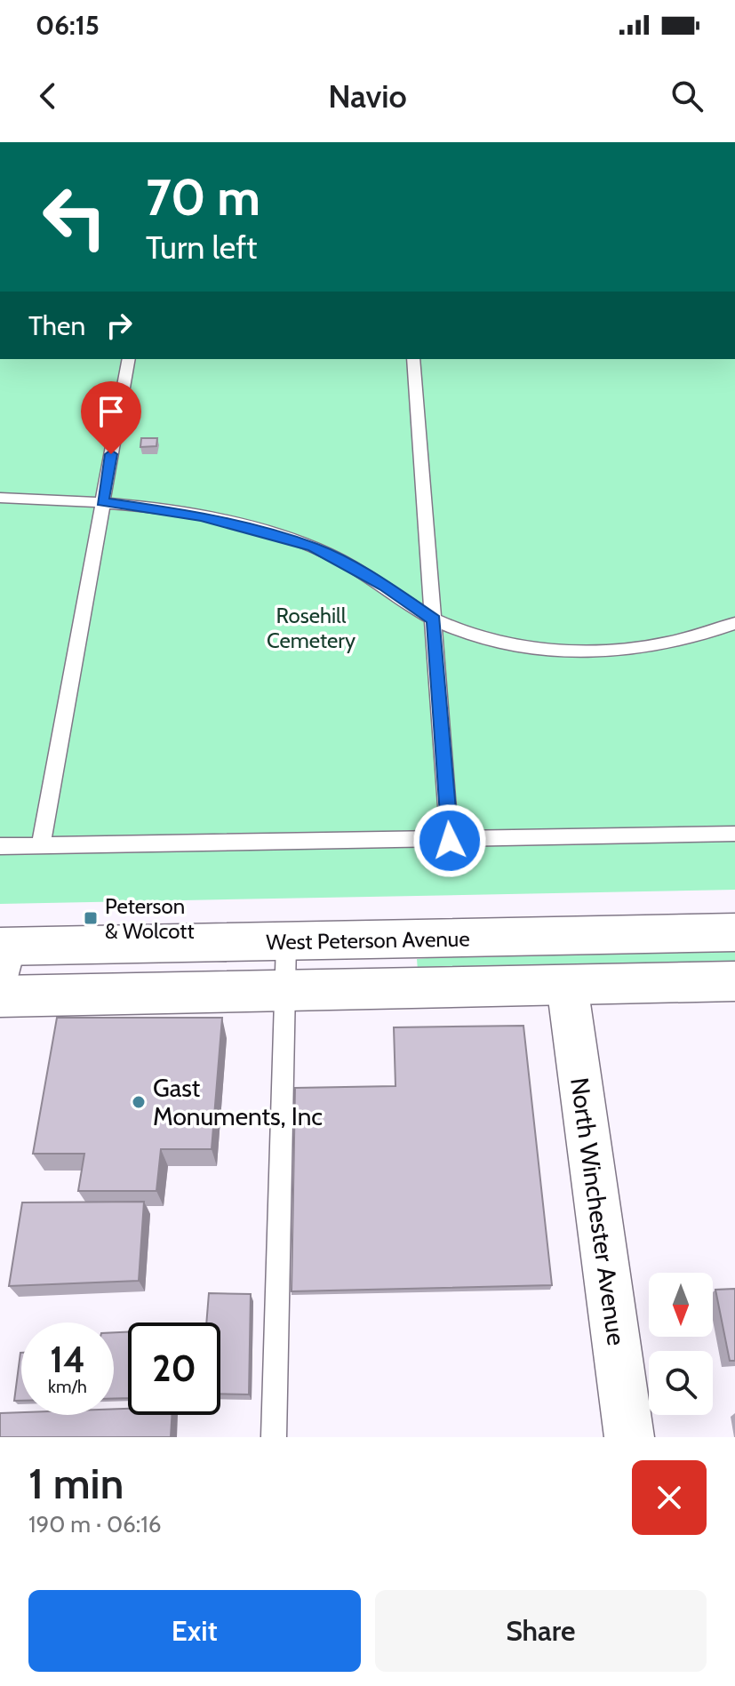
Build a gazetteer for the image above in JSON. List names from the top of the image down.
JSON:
{
  "streets": {
    "main road": ["West Peterson Avenue"],
    "street": ["North Winchester Avenue"]
  },
  "parks": ["Rosehill Cemetery"],
  "places": {
    "transit": ["Peterson & Wolcott"],
    "other": ["Gast Monuments, Inc"]
  },
  "north": "bottom",
  "page": {
    "status": "06:15",
    "header": "Navio",
    "turn": ["70 m", "Turn left"],
    "then": "Then",
    "speed": "14 km/h",
    "limit": "20",
    "heading": ["1 min", "190 m · 06:16"],
    "buttons": ["Exit", "Share"]
  }
}
